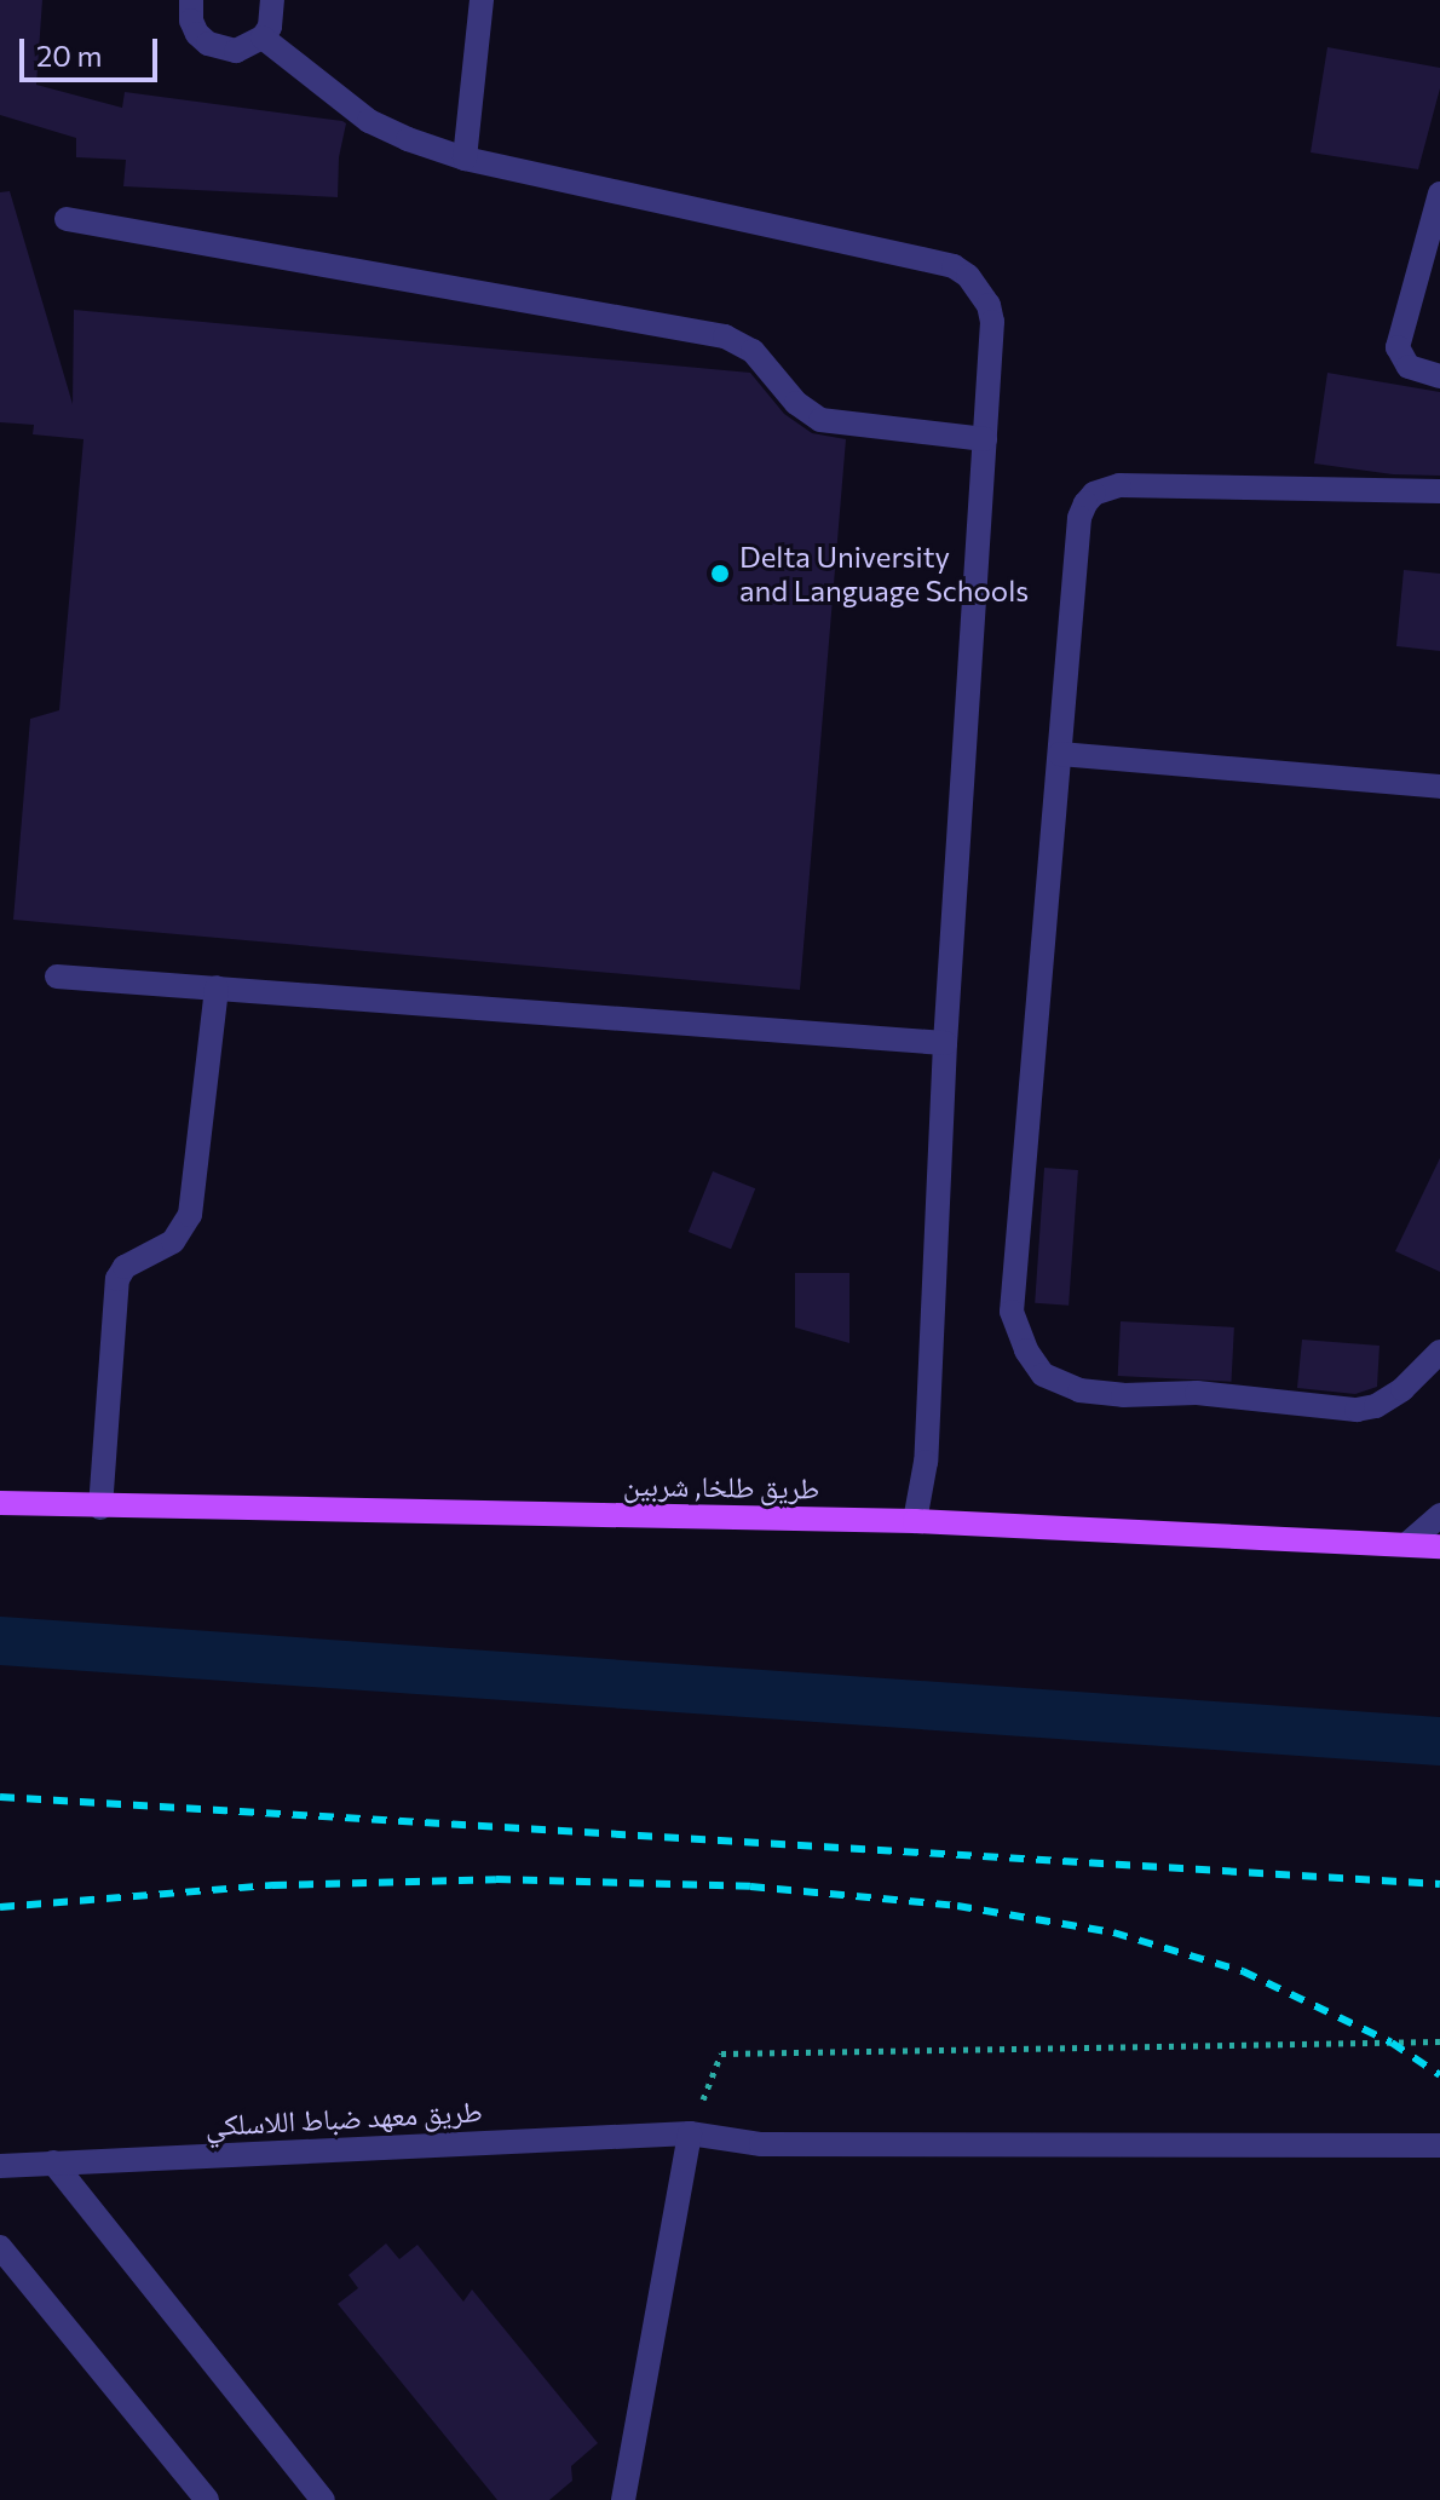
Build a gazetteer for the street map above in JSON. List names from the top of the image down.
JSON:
{
  "streets": {
    "main road": ["طريق طلخا, شربين"],
    "street": ["طريق معهد ضباط اللاسلكي"]
  },
  "places": ["Delta University and Language Schools"],
  "scale_bar": "20 m"
}
